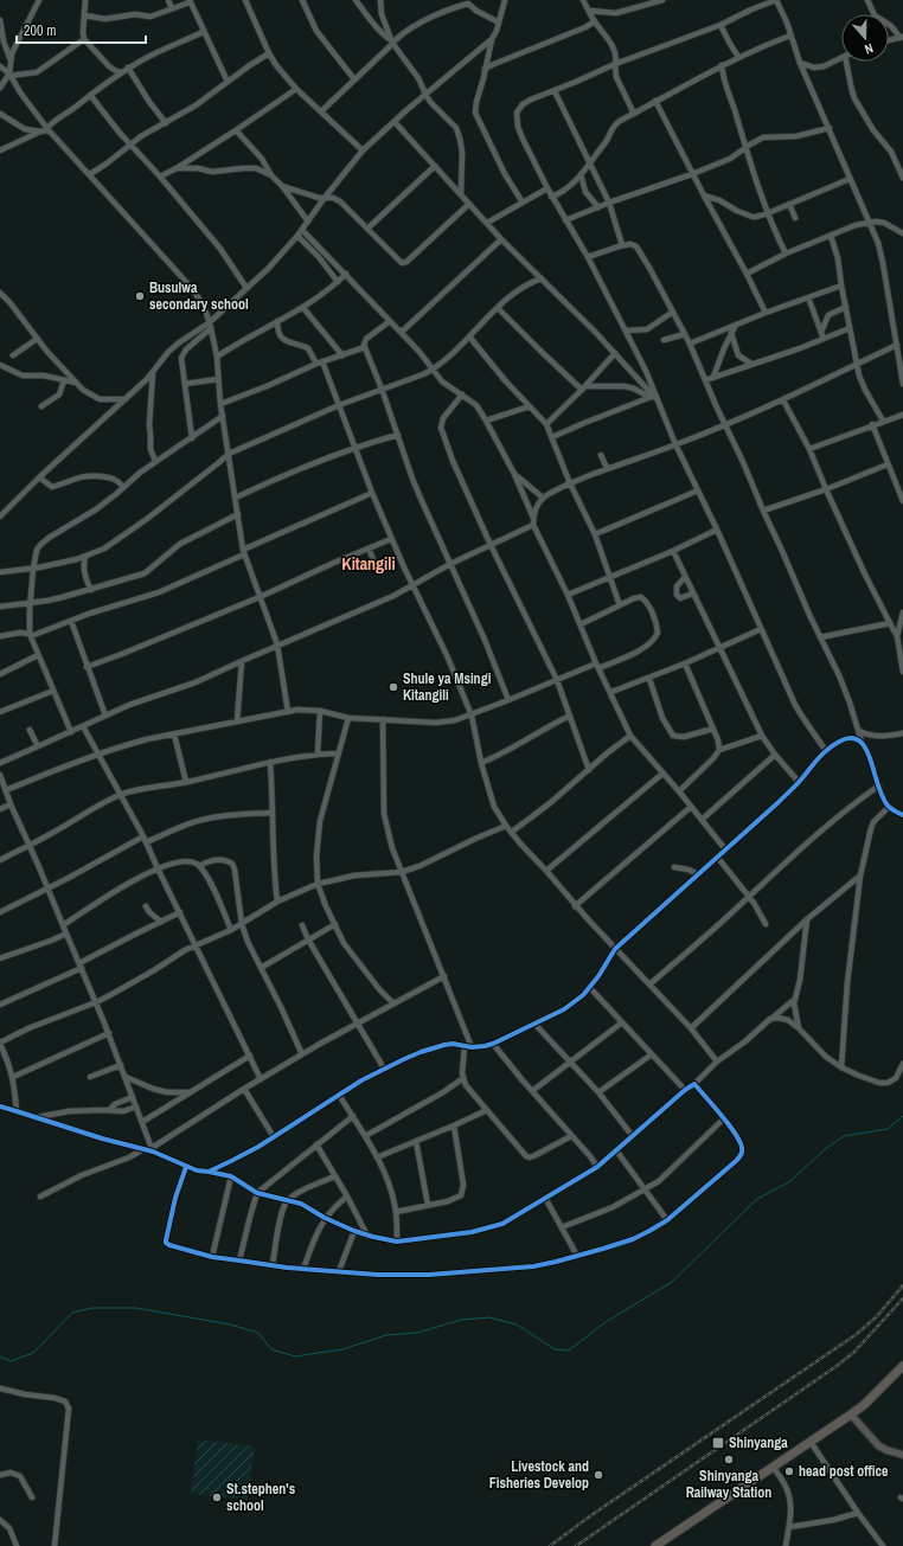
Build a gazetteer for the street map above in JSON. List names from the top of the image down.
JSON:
{
  "districts": ["Kitangili"],
  "places": {
    "other": [
      "Busulwa secondary school",
      "Shule ya Msingi Kitangili",
      "Shinyanga Railway Station",
      "head post office",
      "Livestock and Fisheries Develop",
      "St.stephen's school"
    ],
    "transit": ["Shinyanga"]
  },
  "scale_bar": "200 m",
  "north": "bottom"
}
